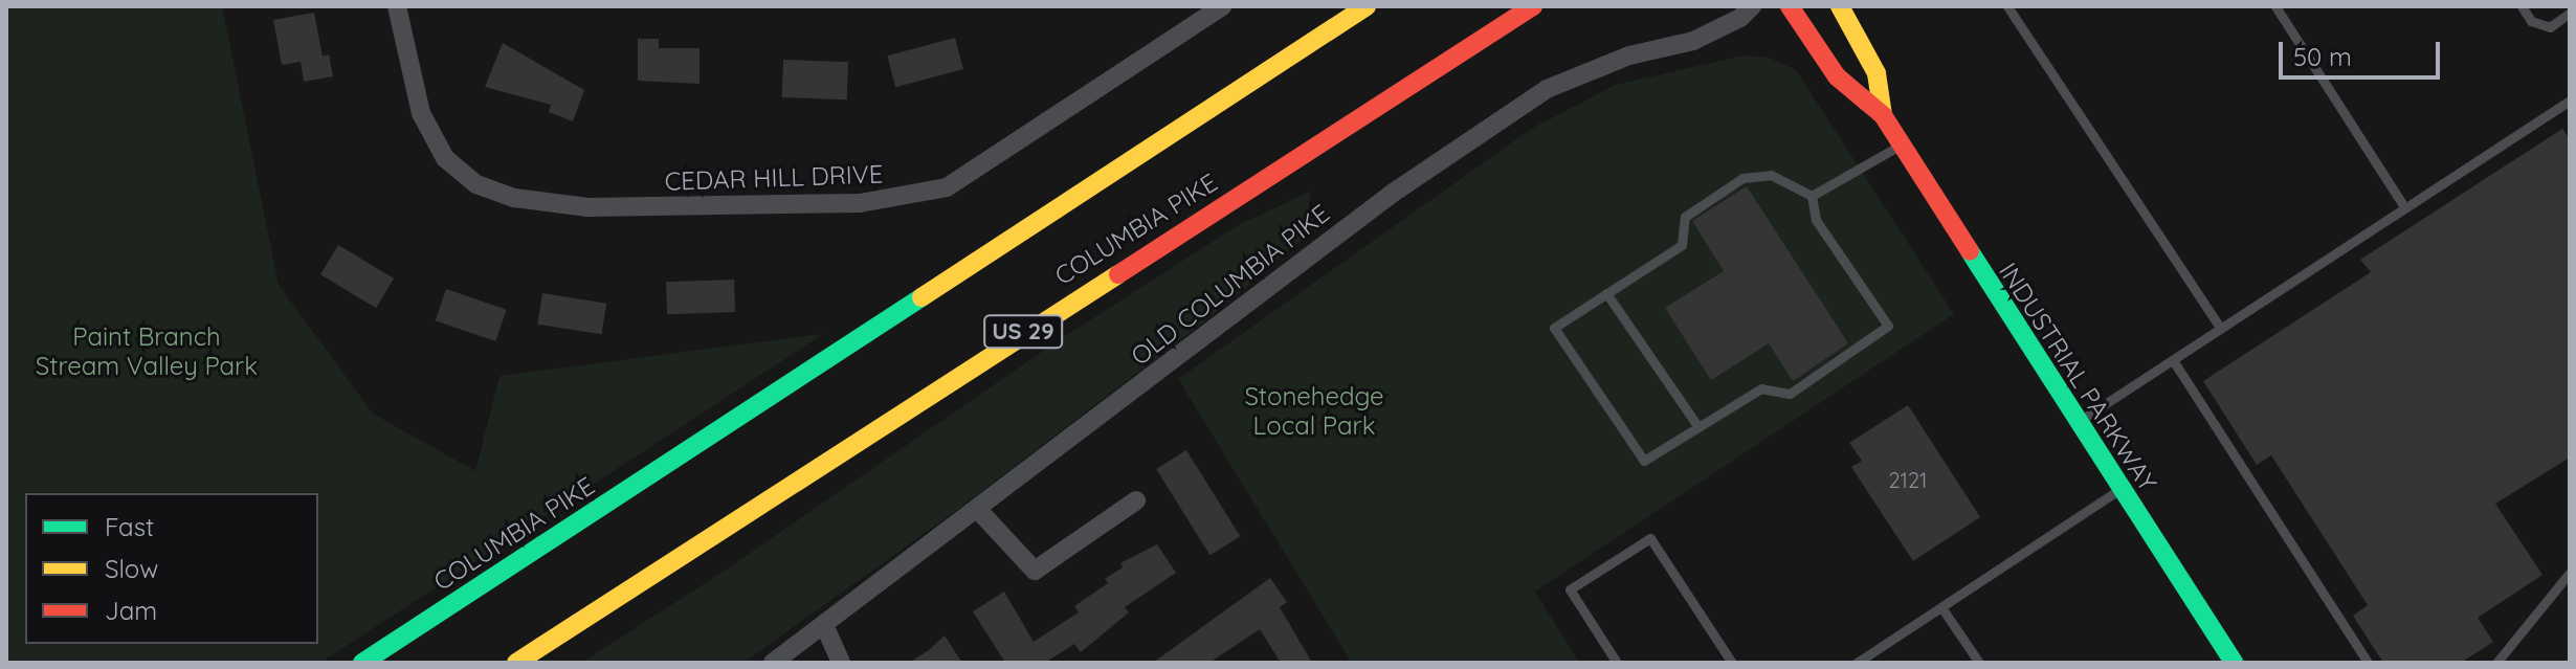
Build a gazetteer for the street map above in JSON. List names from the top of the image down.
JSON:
{
  "streets": {
    "main road": ["COLUMBIA PIKE", "US 29", "INDUSTRIAL PARKWAY"],
    "street": ["CEDAR HILL DRIVE", "OLD COLUMBIA PIKE"]
  },
  "parks": ["Paint Branch Stream Valley Park", "Stonehedge Local Park"],
  "house_numbers": ["2121"],
  "legend": ["Fast", "Slow", "Jam"],
  "scale_bar": "50 m"
}
